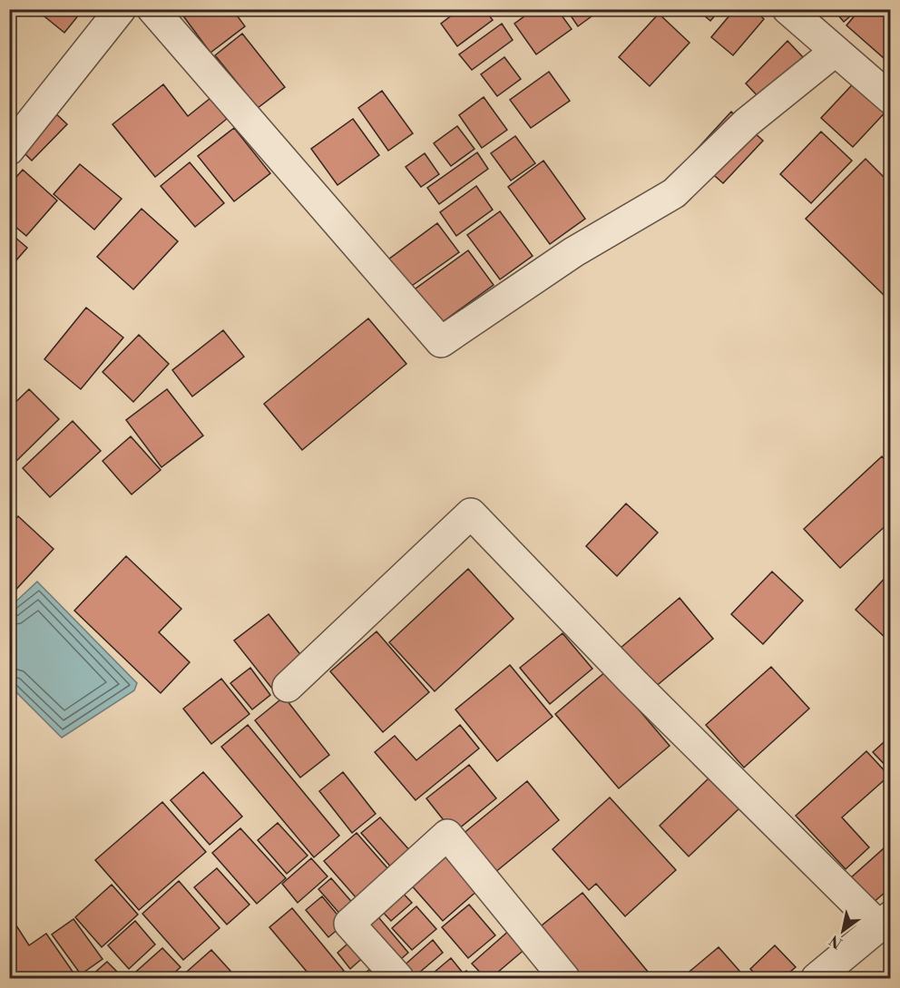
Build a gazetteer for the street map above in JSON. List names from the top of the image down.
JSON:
{
  "north": "bottom left"
}
